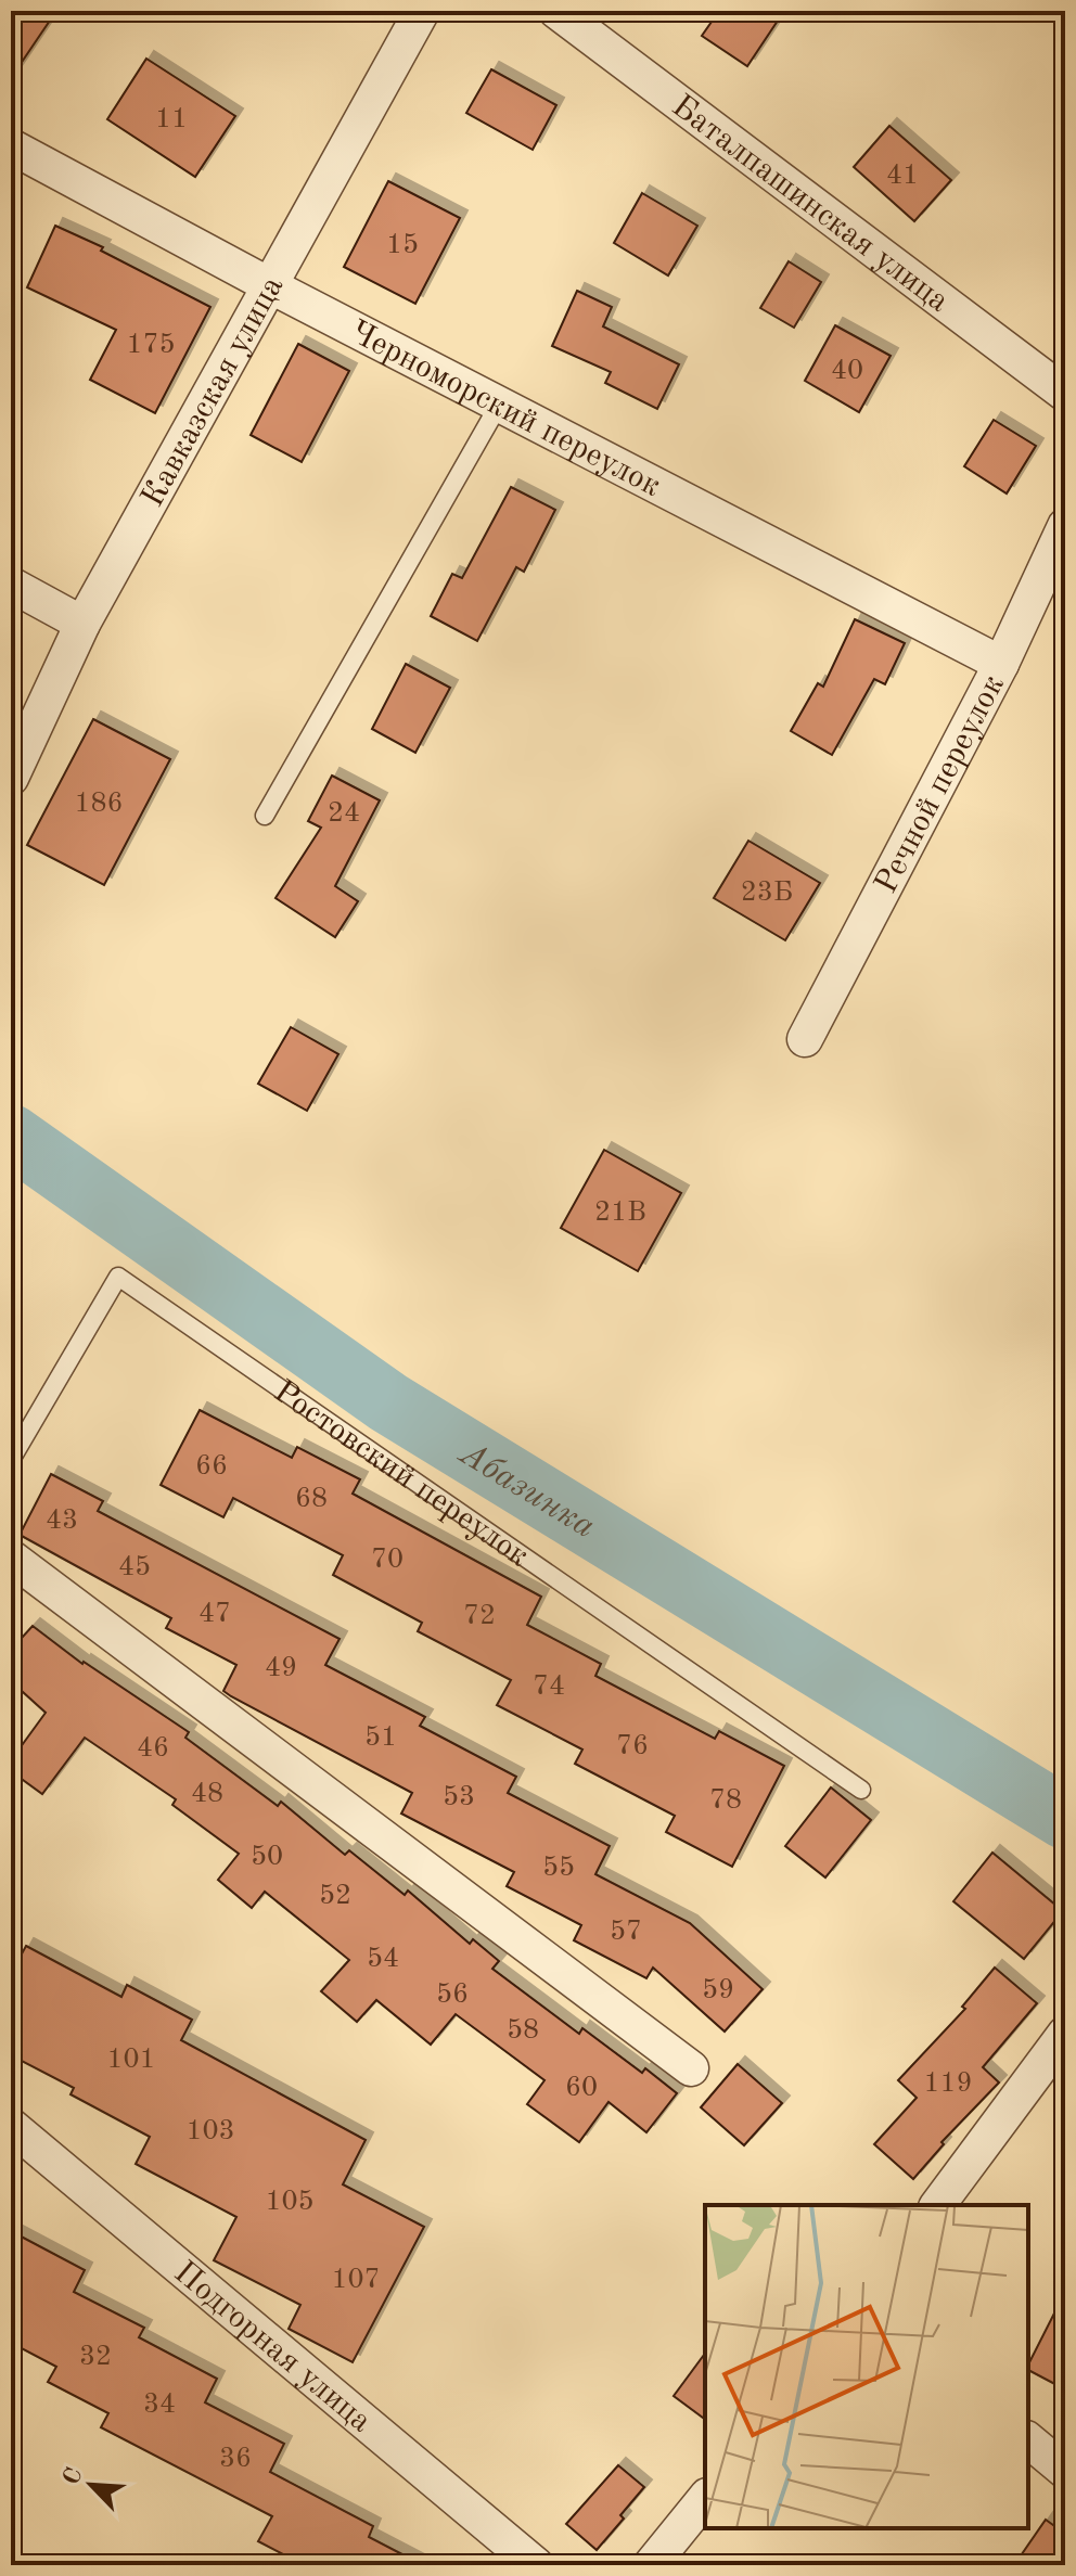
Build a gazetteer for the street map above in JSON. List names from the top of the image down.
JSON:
{
  "streets": {
    "street": [
      "Баталпашинская улица",
      "Кавказская улица",
      "Черноморский переулок",
      "Речной переулок",
      "Подгорная улица"
    ],
    "lane": ["Ростовский переулок"]
  },
  "crossings": [
    ["Кавказская улица", "Черноморский переулок"],
    ["Черноморский переулок", "Речной переулок"]
  ],
  "water": ["Абазинка"],
  "house_numbers": [
    "11",
    "41",
    "15",
    "175",
    "40",
    "186",
    "24",
    "23Б",
    "21В",
    "66",
    "68",
    "43",
    "70",
    "45",
    "47",
    "72",
    "49",
    "74",
    "51",
    "76",
    "46",
    "48",
    "53",
    "78",
    "50",
    "55",
    "52",
    "57",
    "54",
    "59",
    "56",
    "58",
    "101",
    "119",
    "60",
    "103",
    "105",
    "107",
    "32",
    "34",
    "36"
  ],
  "north": "top left"
}
